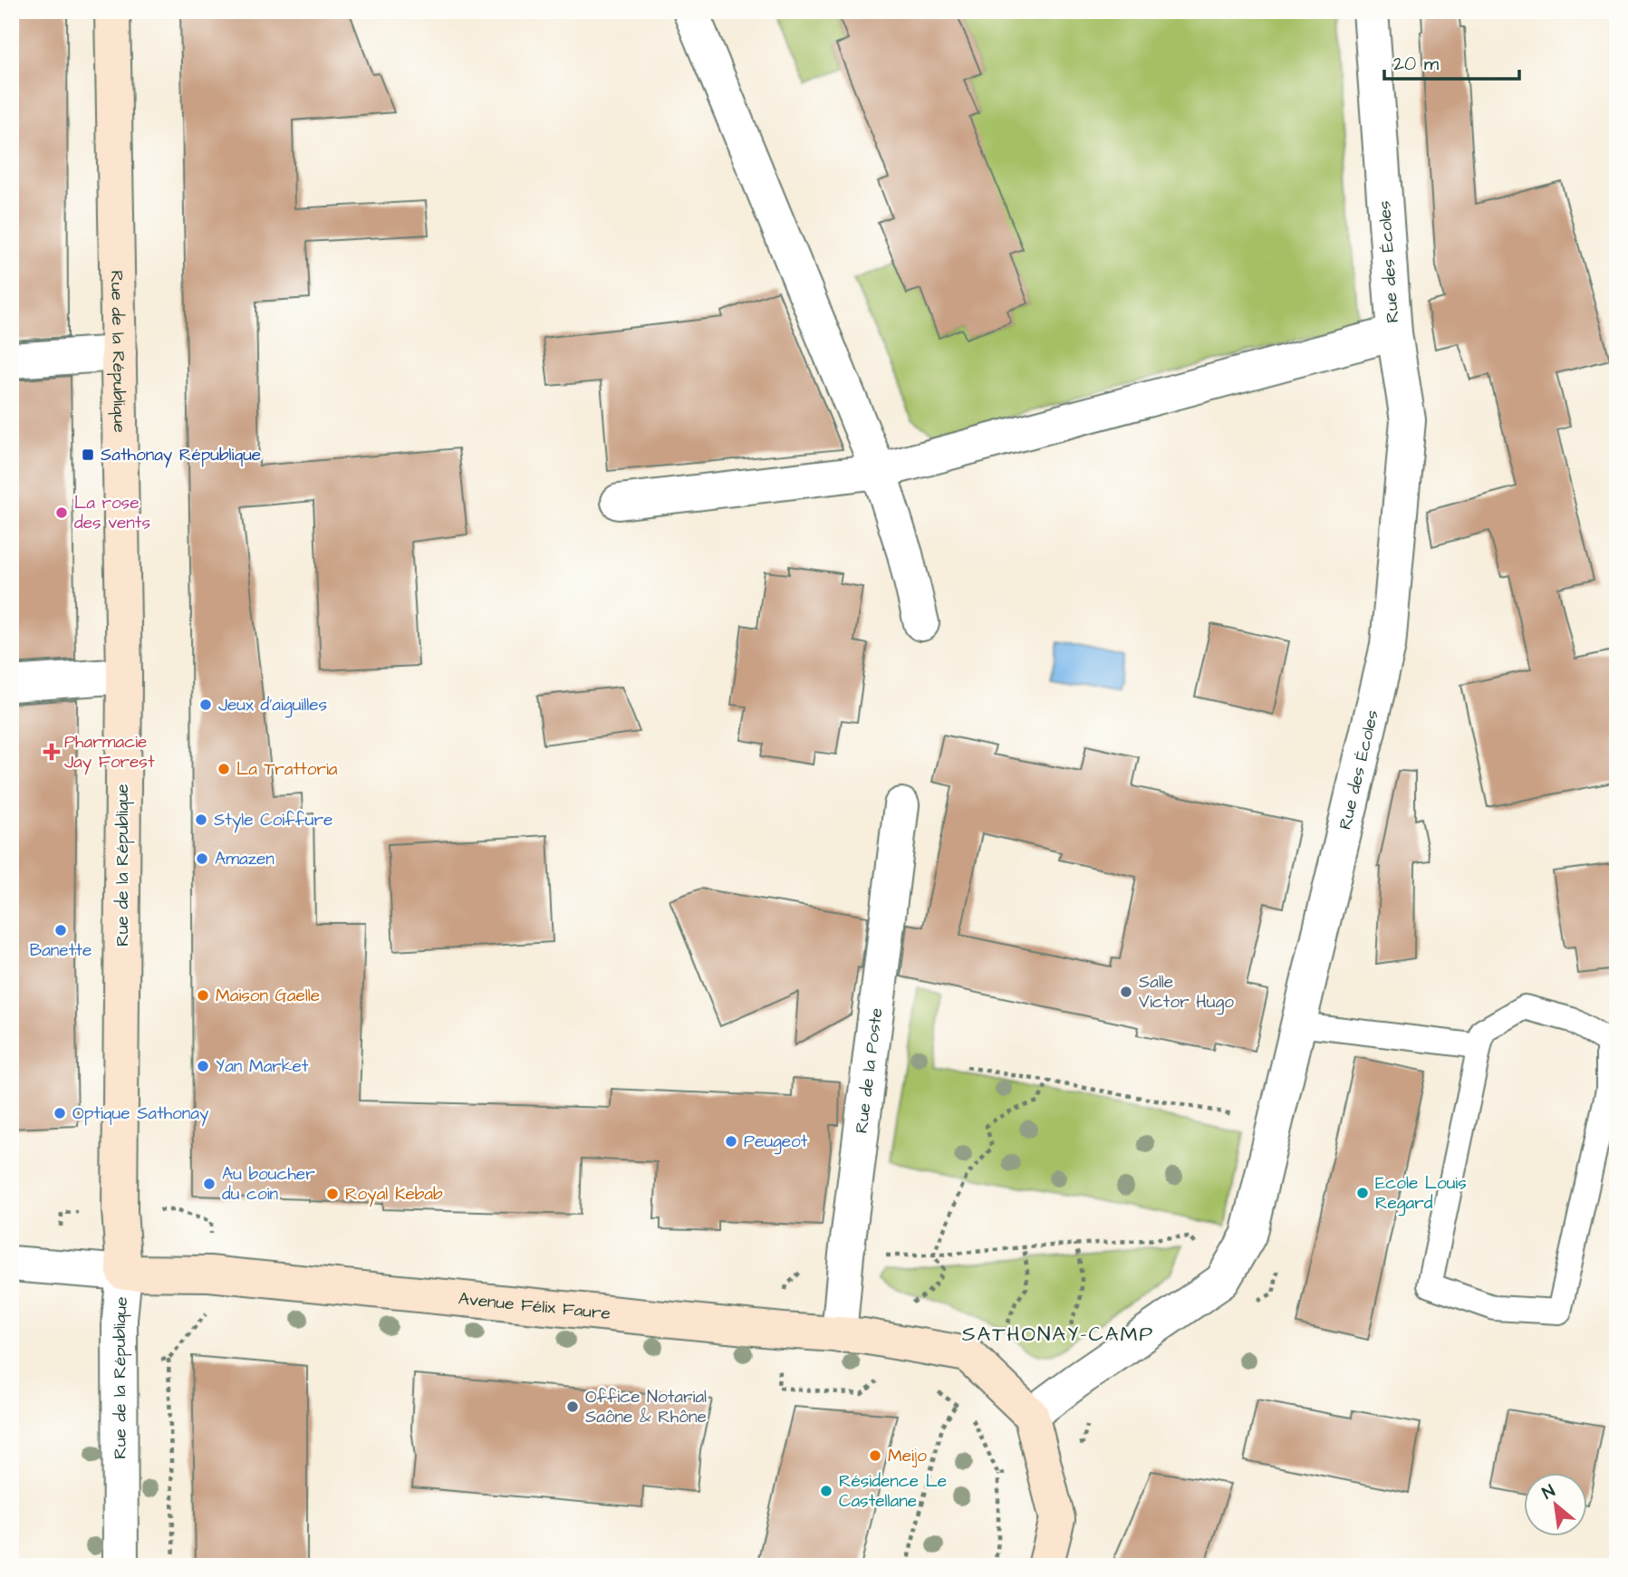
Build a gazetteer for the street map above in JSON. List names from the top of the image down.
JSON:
{
  "streets": {
    "main road": ["Rue de la République", "Avenue Félix Faure"],
    "street": ["Rue des Écoles", "Rue de la Poste"]
  },
  "crossings": [
    ["Rue des Écoles", "Avenue Félix Faure"],
    ["Rue de la République", "Avenue Félix Faure"],
    ["Rue de la Poste", "Avenue Félix Faure"]
  ],
  "districts": ["SATHONAY-CAMP"],
  "places": {
    "transit": ["Sathonay République"],
    "other": [
      "La rose des vents",
      "Jeux d'aiguilles",
      "La Trattoria",
      "Style Coiffure",
      "Amazen",
      "Banette",
      "Salle Victor Hugo",
      "Maison Gaelle",
      "Yan Market",
      "Optique Sathonay",
      "Peugeot",
      "Au boucher du coin",
      "Ecole Louis Regard",
      "Royal Kebab",
      "Office Notarial Saône & Rhône",
      "Meijo",
      "Résidence Le Castellane"
    ],
    "health": ["Pharmacie Jay Forest"]
  },
  "scale_bar": "20 m",
  "north": "top left"
}
